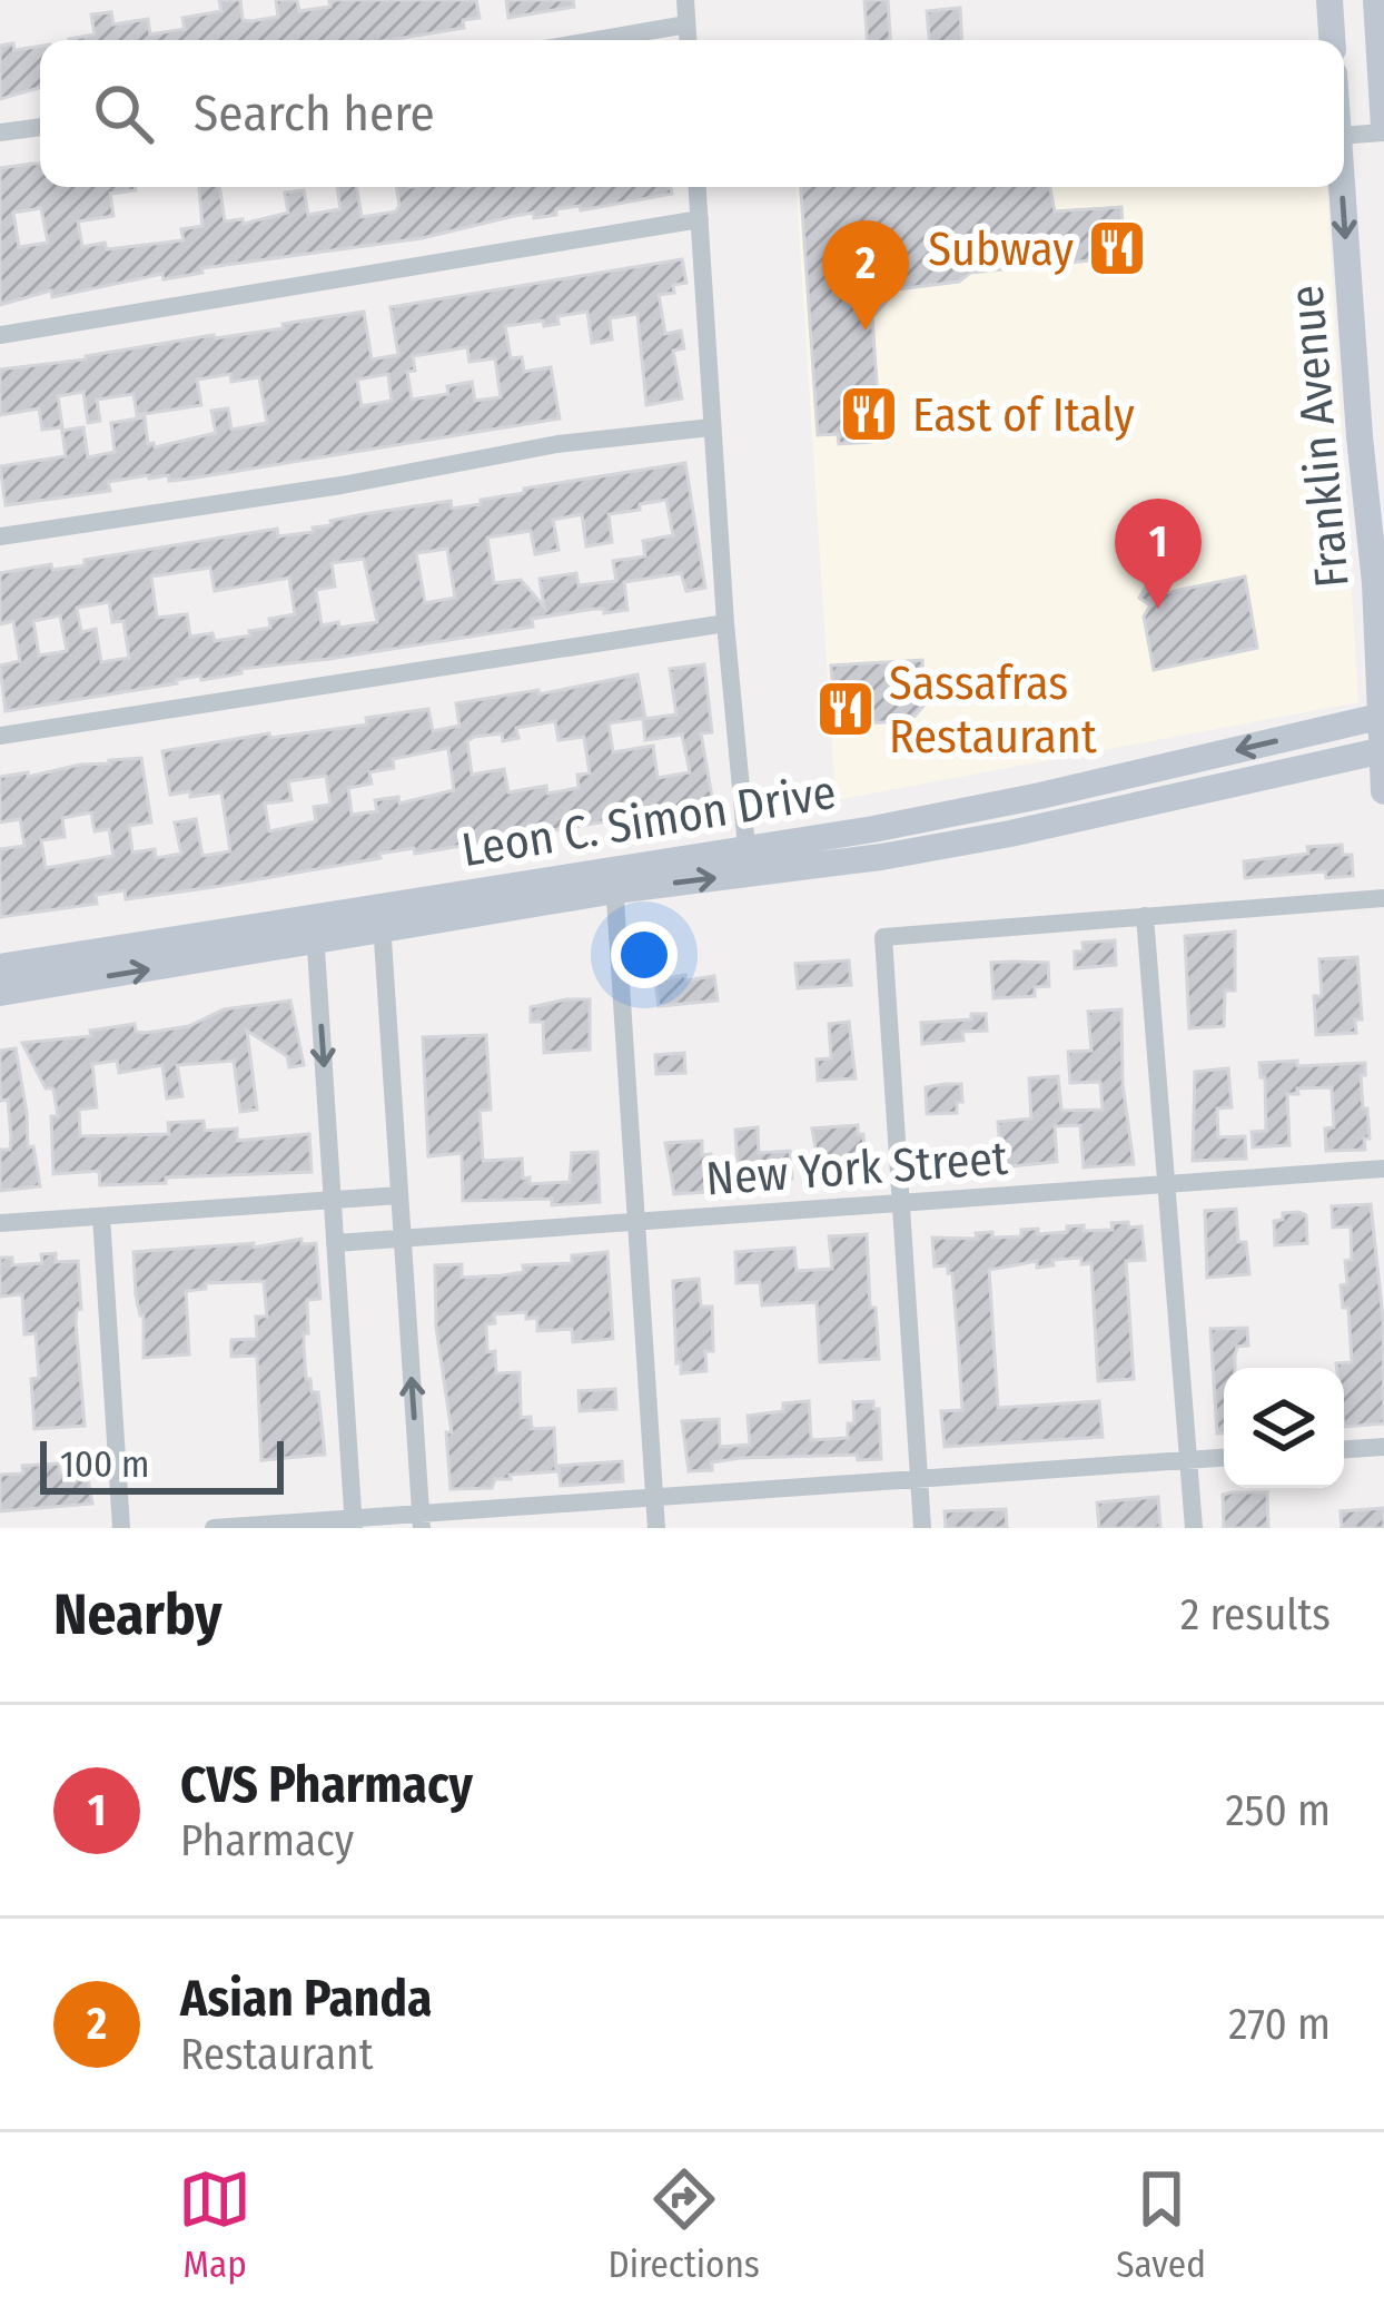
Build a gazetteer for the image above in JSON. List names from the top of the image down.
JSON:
{
  "streets": {
    "main road": ["Franklin Avenue", "Leon C. Simon Drive"],
    "street": ["New York Street"]
  },
  "crossings": [
    ["Franklin Avenue", "Leon C. Simon Drive"]
  ],
  "one_way": ["Franklin Avenue"],
  "places": {
    "restaurant": ["Subway", "East of Italy", "Sassafras Restaurant"]
  },
  "scale_bar": "100 m",
  "page": {
    "search": "Search here",
    "pins": ["2", "1"],
    "scale": "100 m",
    "heading": ["Nearby", "2 results"],
    "list": [
      {
        "mark": "1",
        "name": "CVS Pharmacy",
        "note": "Pharmacy",
        "value": "250 m"
      },
      {
        "mark": "2",
        "name": "Asian Panda",
        "note": "Restaurant",
        "value": "270 m"
      }
    ],
    "nav": ["Map", "Directions", "Saved"]
  }
}
